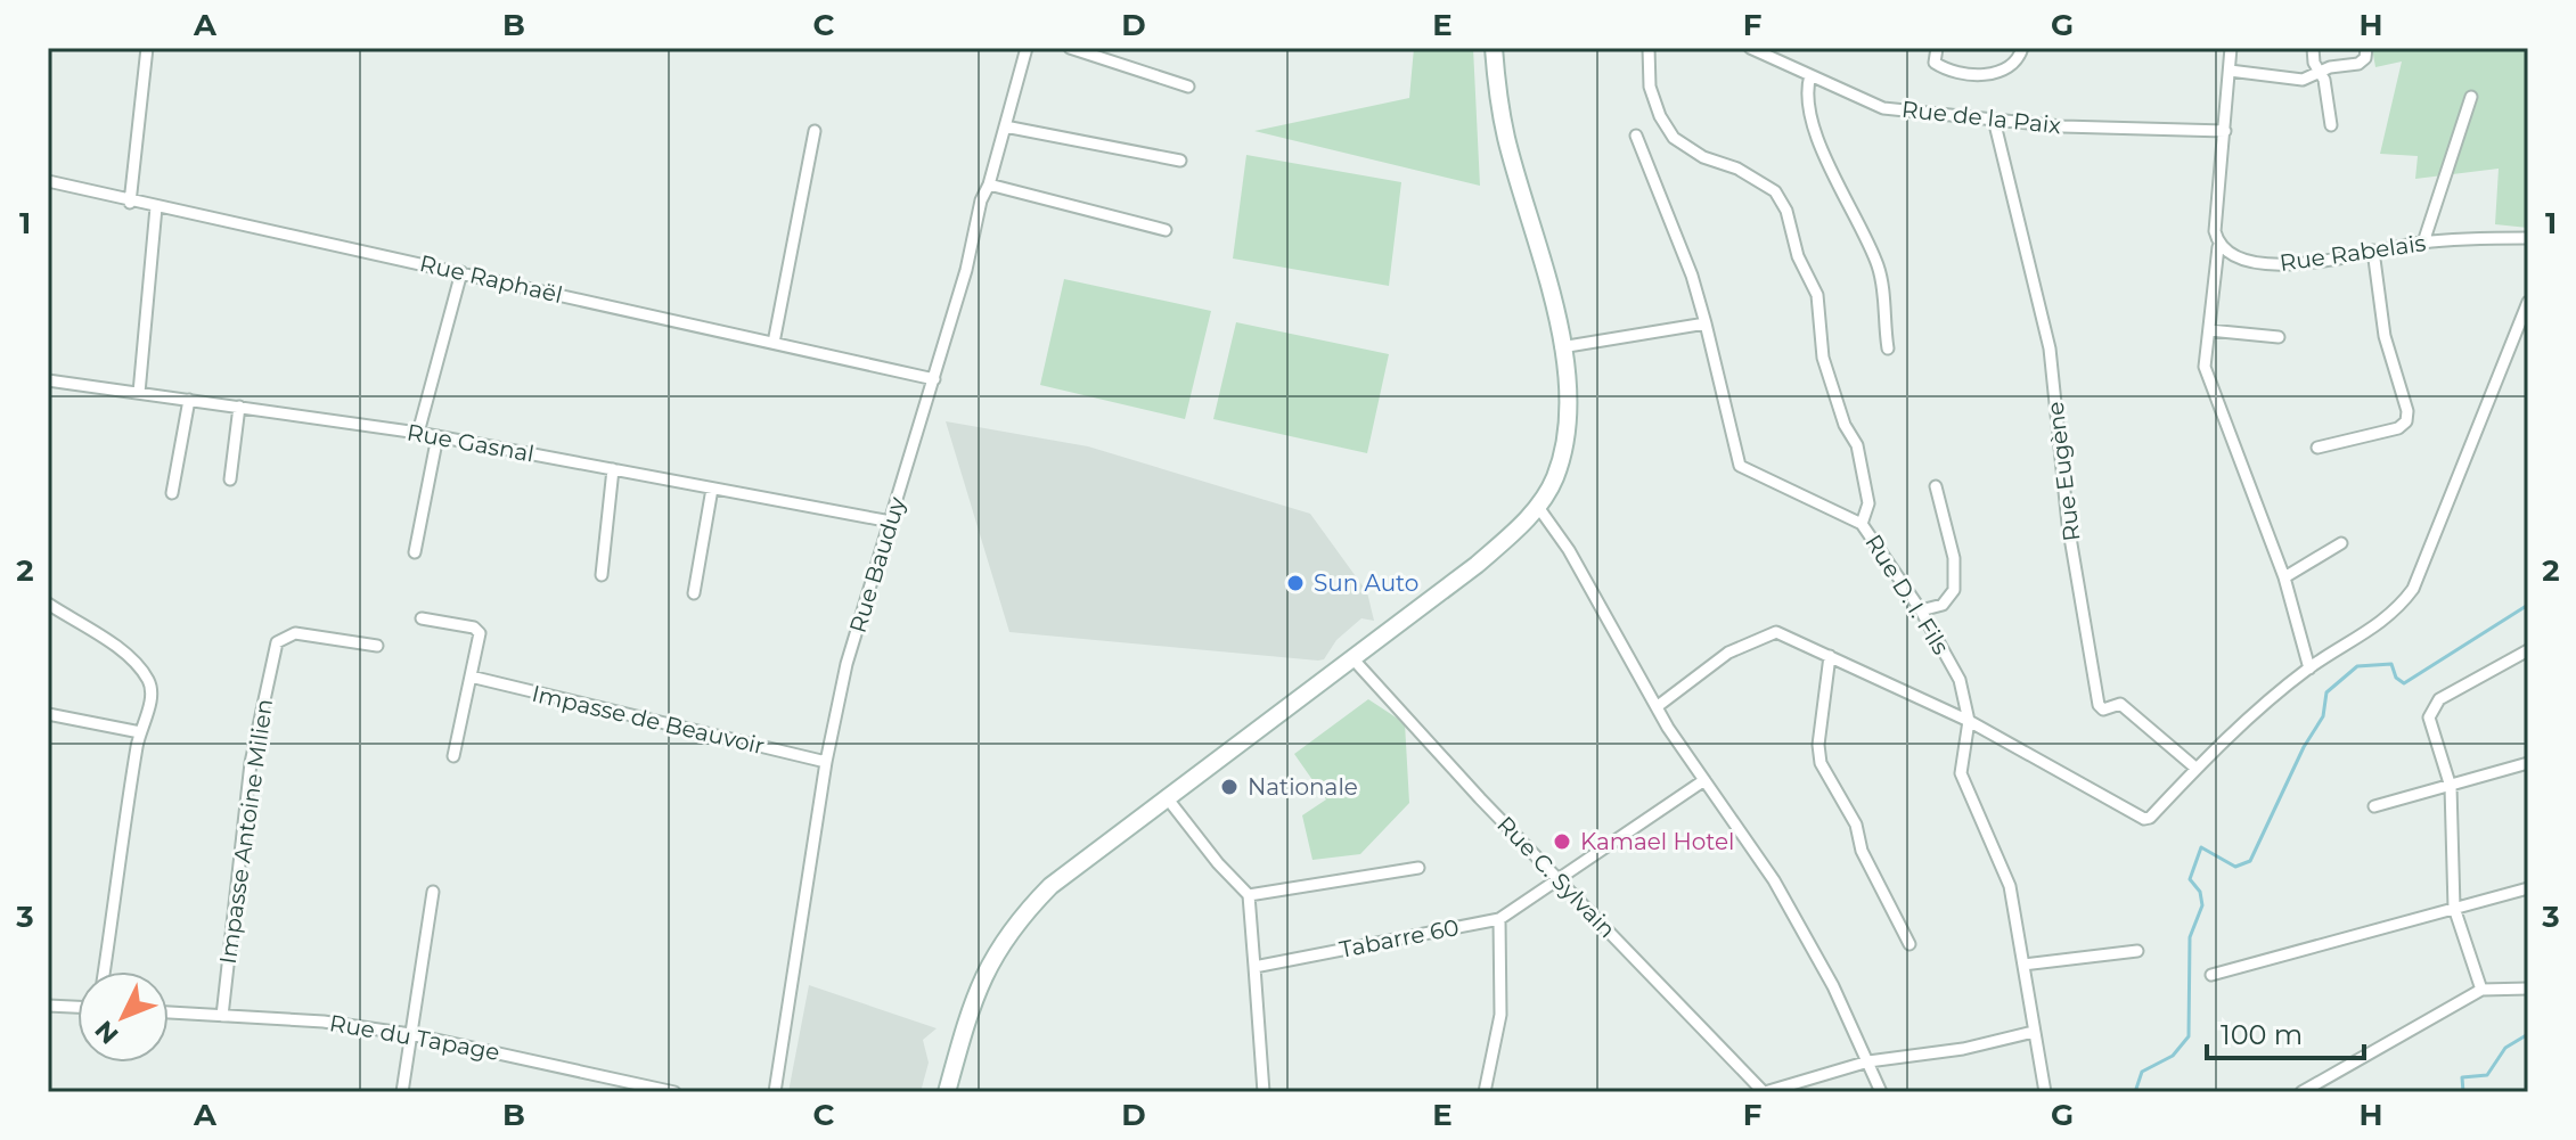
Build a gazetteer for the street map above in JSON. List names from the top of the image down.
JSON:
{
  "streets": {
    "street": [
      "Rue de la Paix",
      "Rue Rabelais",
      "Rue Raphaël",
      "Rue Gasnal",
      "Rue Eugène",
      "Rue Bauduy",
      "Rue D. I. Fils",
      "Impasse de Beauvoir",
      "Impasse Antoine Milien",
      "Rue C. Sylvain",
      "Tabarre 60",
      "Rue du Tapage"
    ]
  },
  "crossings": [
    ["Rue de la Paix", "Rue Eugène"],
    ["Rue Raphaël", "Rue Bauduy"],
    ["Rue Gasnal", "Rue Bauduy"],
    ["Rue Bauduy", "Impasse de Beauvoir"],
    ["Impasse Antoine Milien", "Rue du Tapage"],
    ["Rue C. Sylvain", "Tabarre 60"]
  ],
  "places": ["Sun Auto", "Nationale", "Kamael Hotel"],
  "scale_bar": "100 m",
  "north": "bottom left",
  "grid": {
    "columns": [
      "A",
      "B",
      "C",
      "D",
      "E",
      "F",
      "G",
      "H"
    ],
    "rows": ["1", "2", "3"]
  }
}
